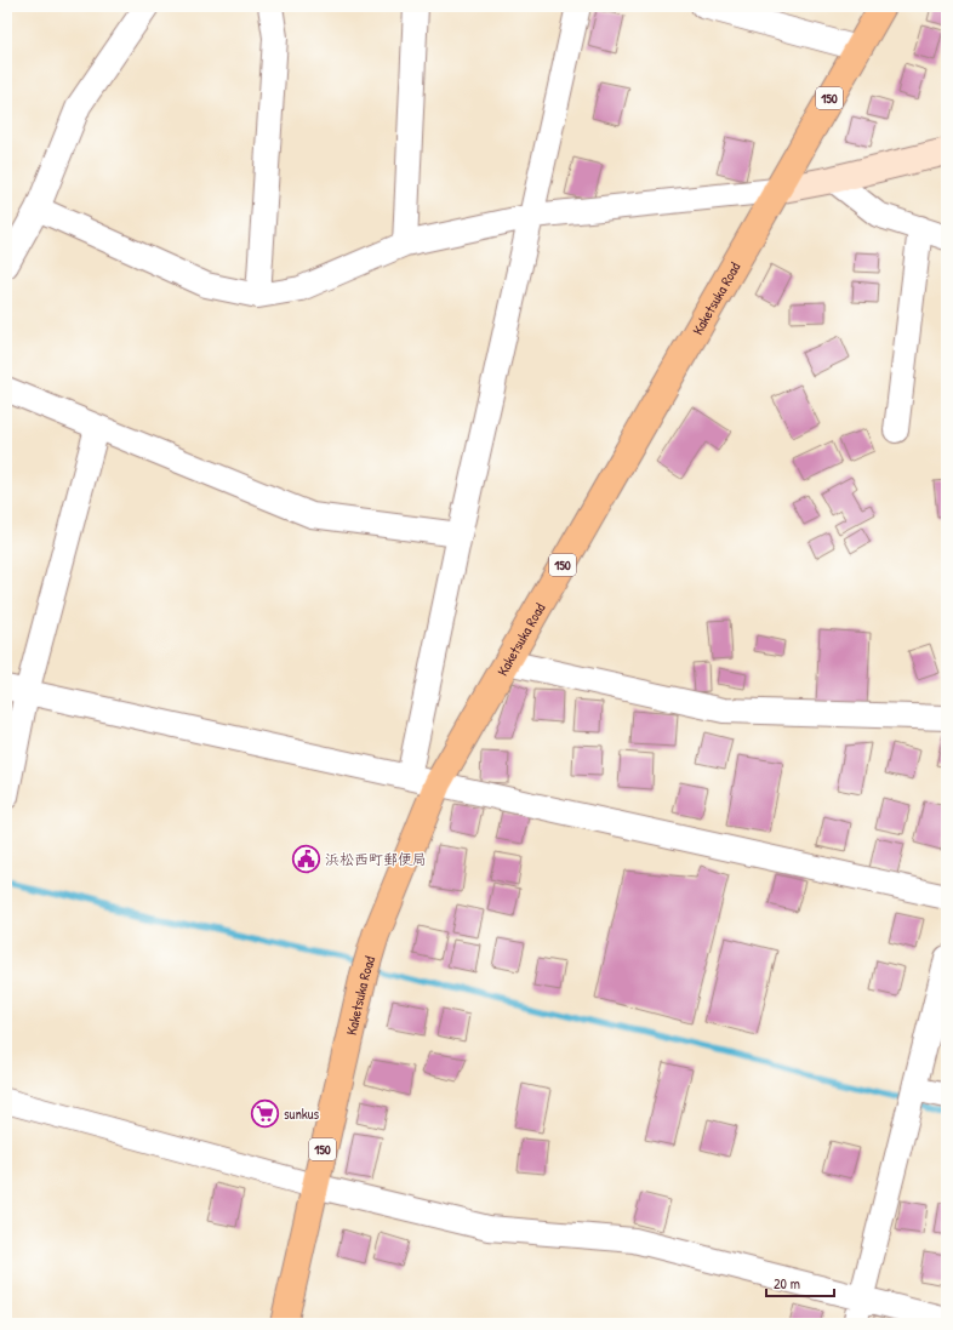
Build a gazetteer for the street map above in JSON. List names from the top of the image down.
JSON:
{
  "streets": {
    "highway": ["150", "Kaketsuka Road"]
  },
  "places": {
    "public building": ["浜松西町郵便局"],
    "supermarket": ["sunkus"]
  },
  "scale_bar": "20 m"
}
